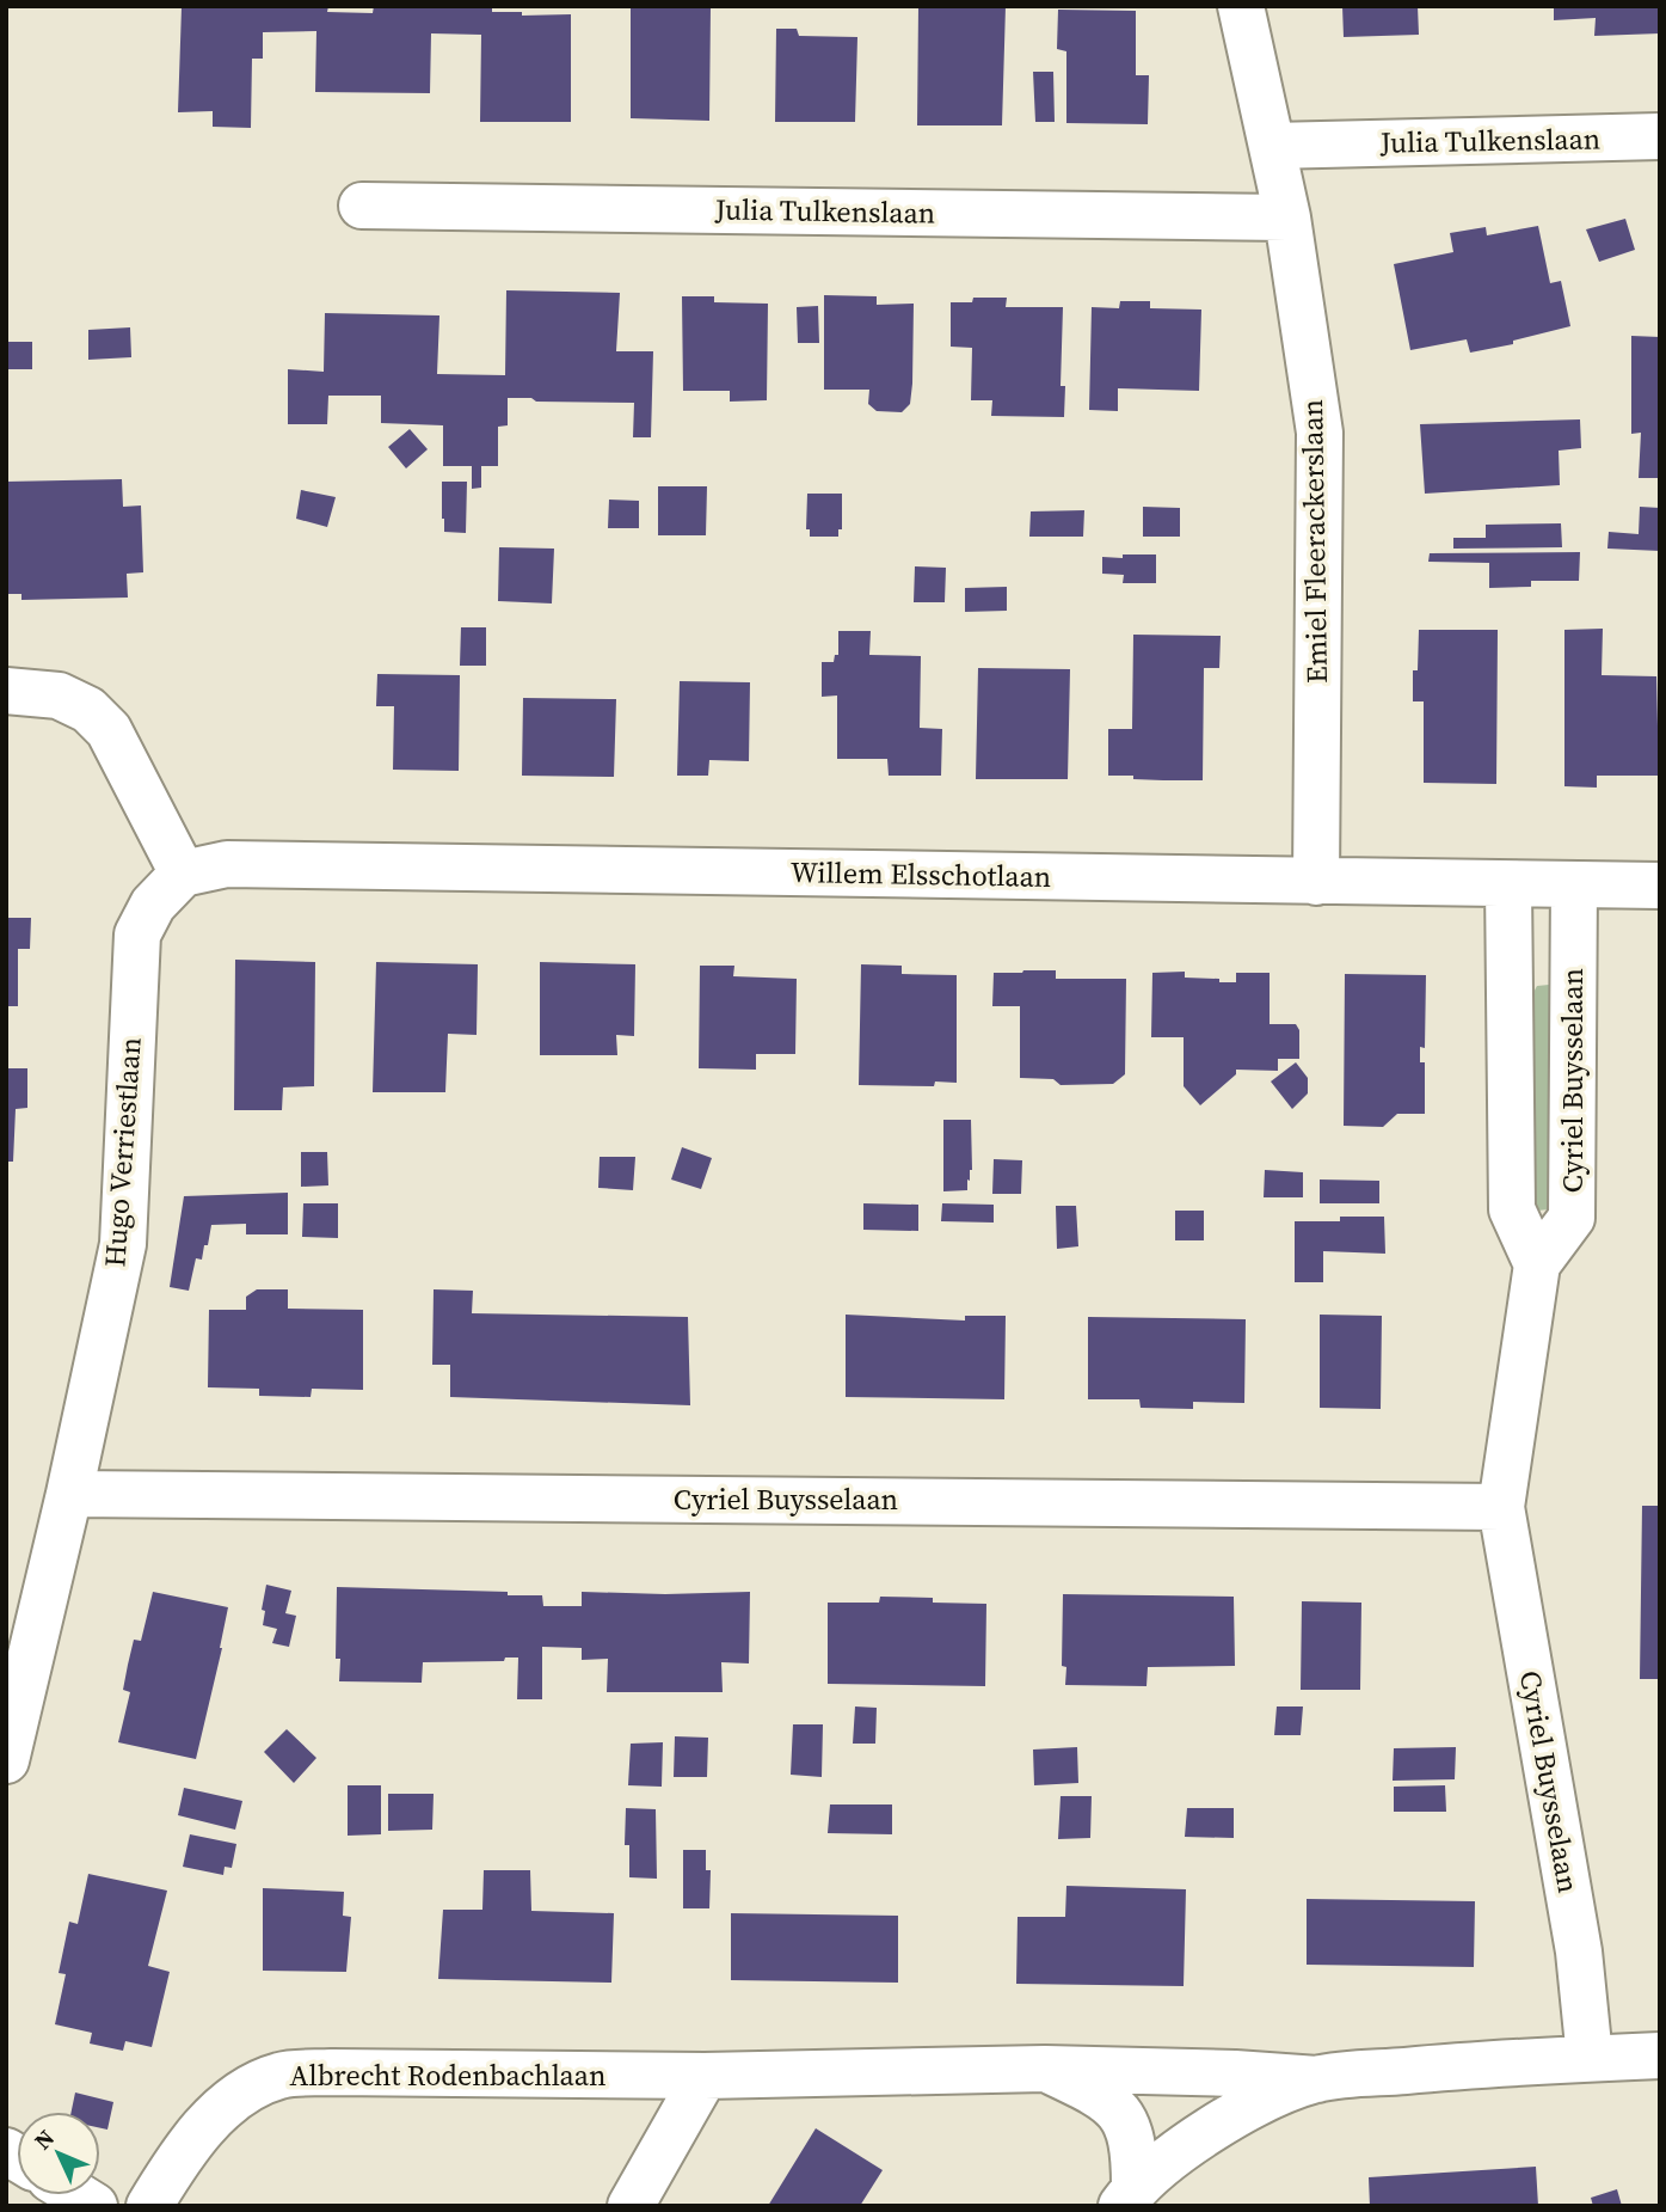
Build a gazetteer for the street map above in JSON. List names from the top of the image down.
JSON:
{
  "streets": {
    "street": [
      "Julia Tulkenslaan",
      "Emiel Fleerackerslaan",
      "Willem Elsschotlaan",
      "Cyriel Buysselaan",
      "Hugo Verriestlaan",
      "Albrecht Rodenbachlaan"
    ]
  },
  "crossings": [
    ["Julia Tulkenslaan", "Emiel Fleerackerslaan"],
    ["Emiel Fleerackerslaan", "Willem Elsschotlaan"],
    ["Willem Elsschotlaan", "Cyriel Buysselaan"],
    ["Willem Elsschotlaan", "Hugo Verriestlaan"],
    ["Cyriel Buysselaan", "Hugo Verriestlaan"],
    ["Cyriel Buysselaan", "Albrecht Rodenbachlaan"]
  ],
  "north": "top left"
}
